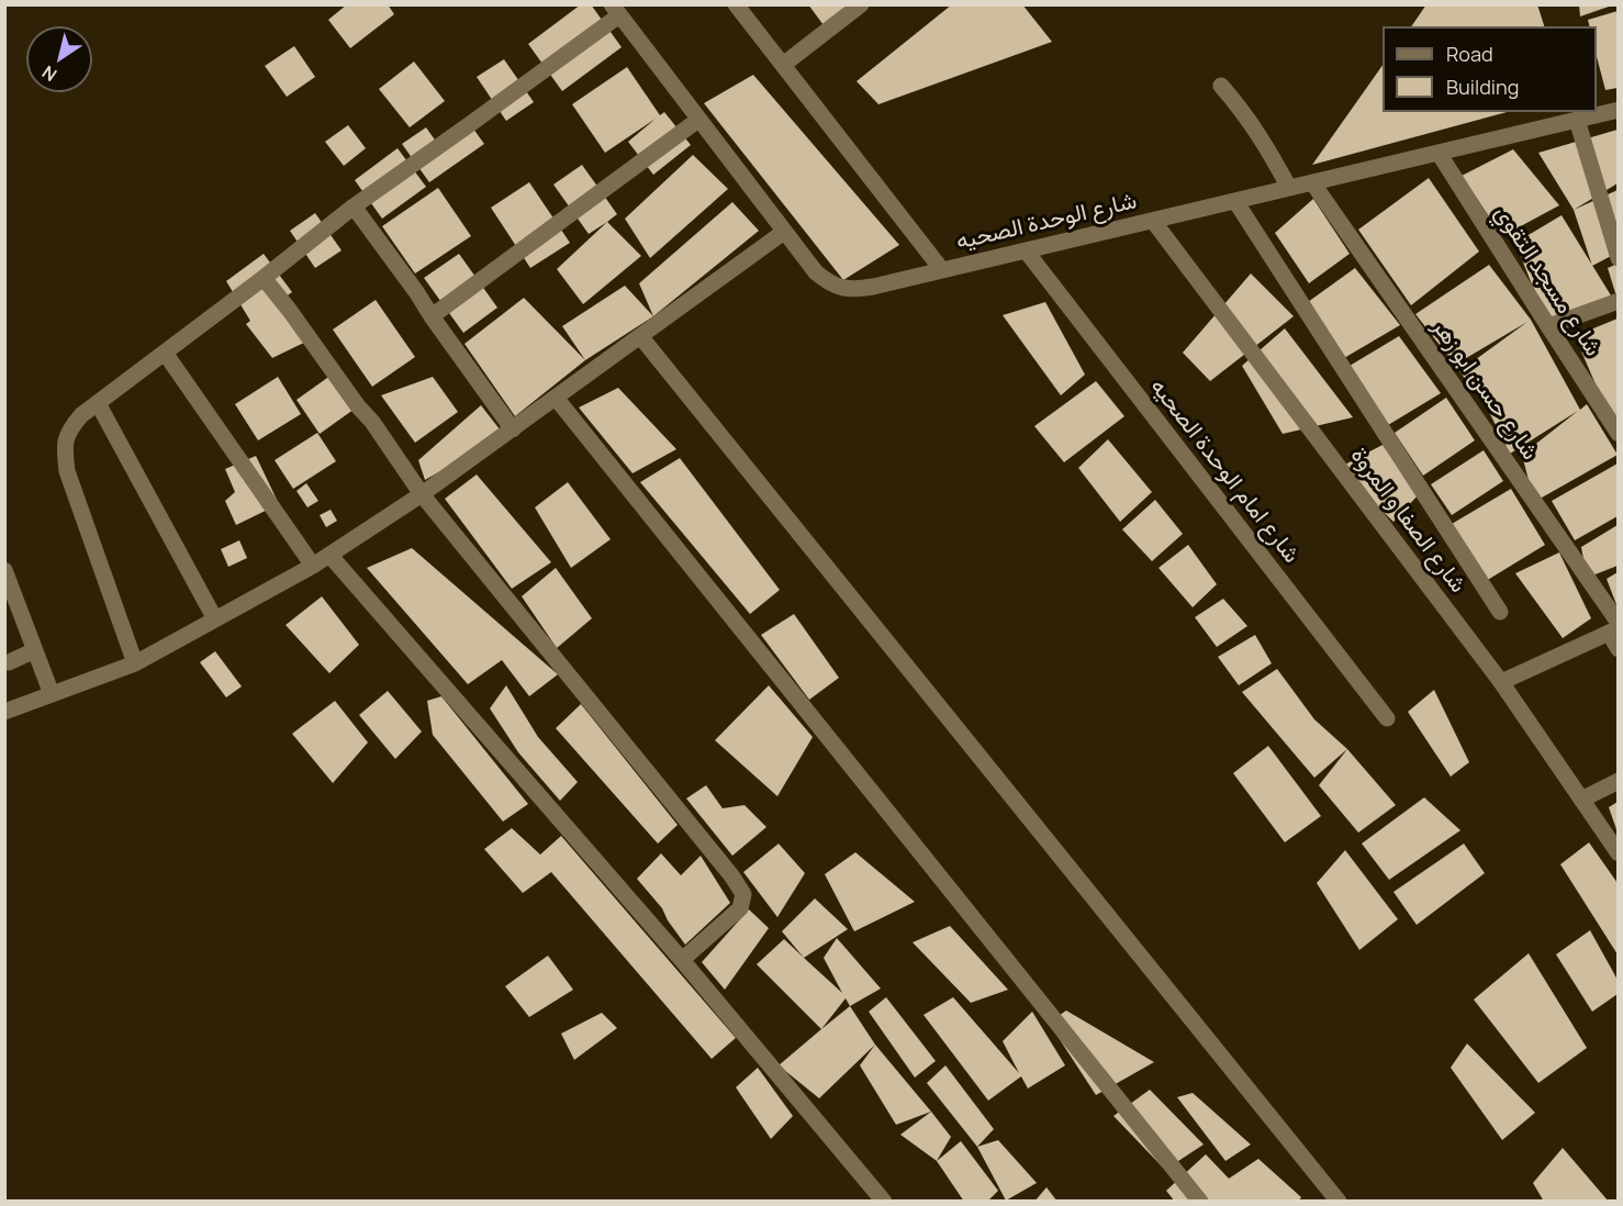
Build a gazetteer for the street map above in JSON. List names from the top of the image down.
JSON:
{
  "streets": {
    "street": [
      "شارع الوحدة الصحيه",
      "شارع مسجد التقوي",
      "شارع حسن ابو زهر",
      "شارع امام الوحدة الصحيه",
      "شارع الصفا و المروة"
    ]
  },
  "crossings": [
    ["شارع الوحدة الصحيه", "شارع مسجد التقوي"],
    ["شارع الوحدة الصحيه", "شارع حسن ابو زهر"],
    ["شارع الوحدة الصحيه", "شارع امام الوحدة الصحيه"],
    ["شارع الوحدة الصحيه", "شارع الصفا و المروة"]
  ],
  "legend": ["Road", "Building"],
  "north": "bottom left"
}
